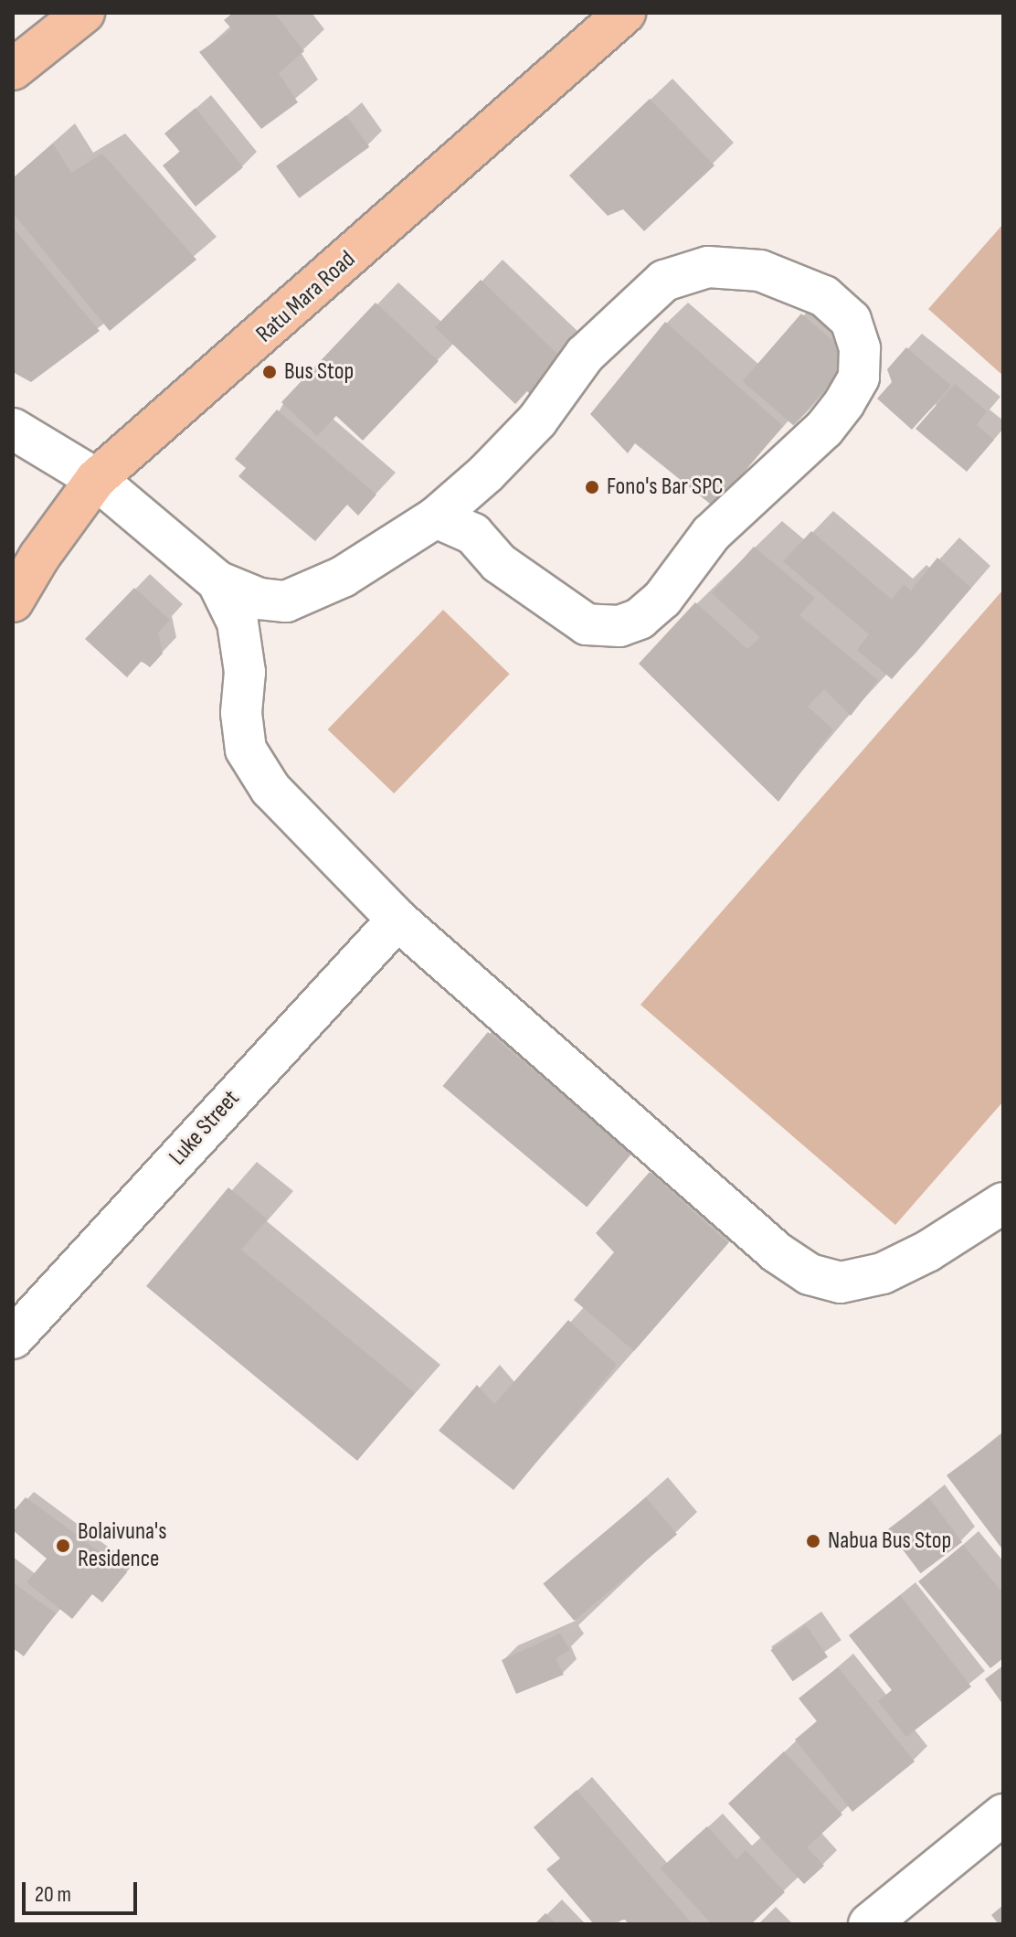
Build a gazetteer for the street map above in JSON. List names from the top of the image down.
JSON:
{
  "streets": {
    "highway": ["Ratu Mara Road"],
    "street": ["Luke Street"]
  },
  "places": [
    "Bus Stop",
    "Fono's Bar SPC",
    "Nabua Bus Stop",
    "Bolaivuna's Residence"
  ],
  "scale_bar": "20 m"
}
